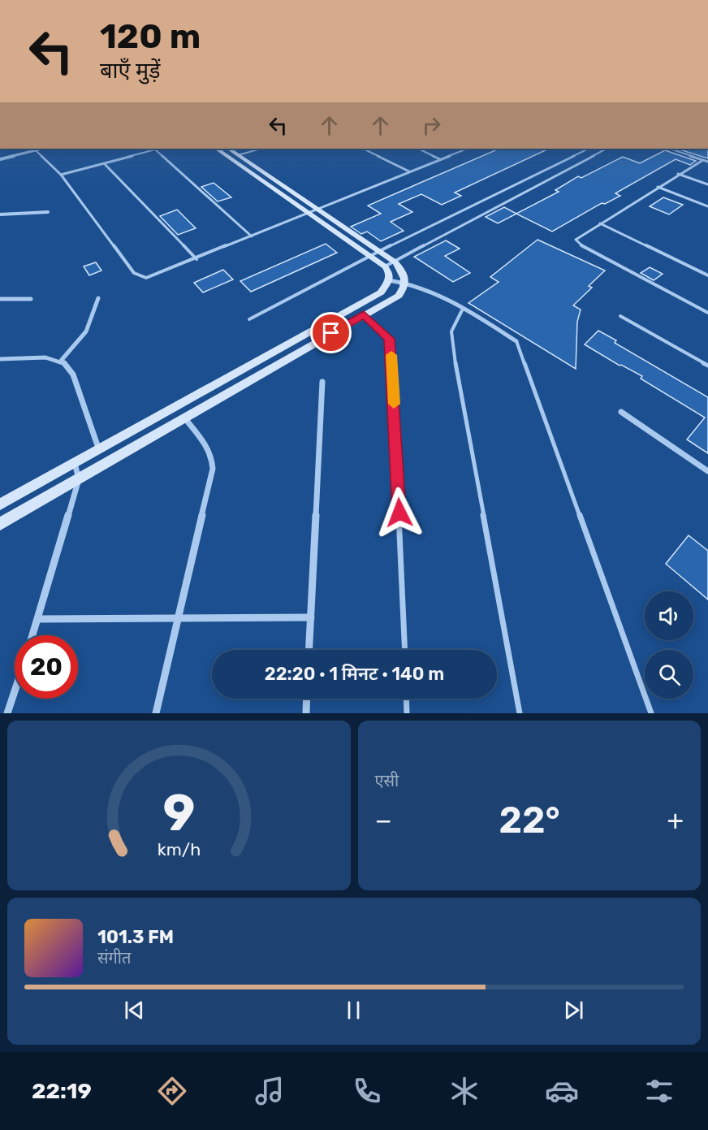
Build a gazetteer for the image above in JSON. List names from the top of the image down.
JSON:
{
  "page": {
    "turn": ["120 m", "बाएँ मुड़ें"],
    "limit": "20",
    "trip": "22:20 · 1 मिनट · 140 m",
    "tile": "एसी",
    "heat": ["−", "22°", "+"],
    "song": ["101.3 FM", "संगीत"],
    "tabs": "22:19",
    "gauge": ["9", "km/h"]
  }
}
